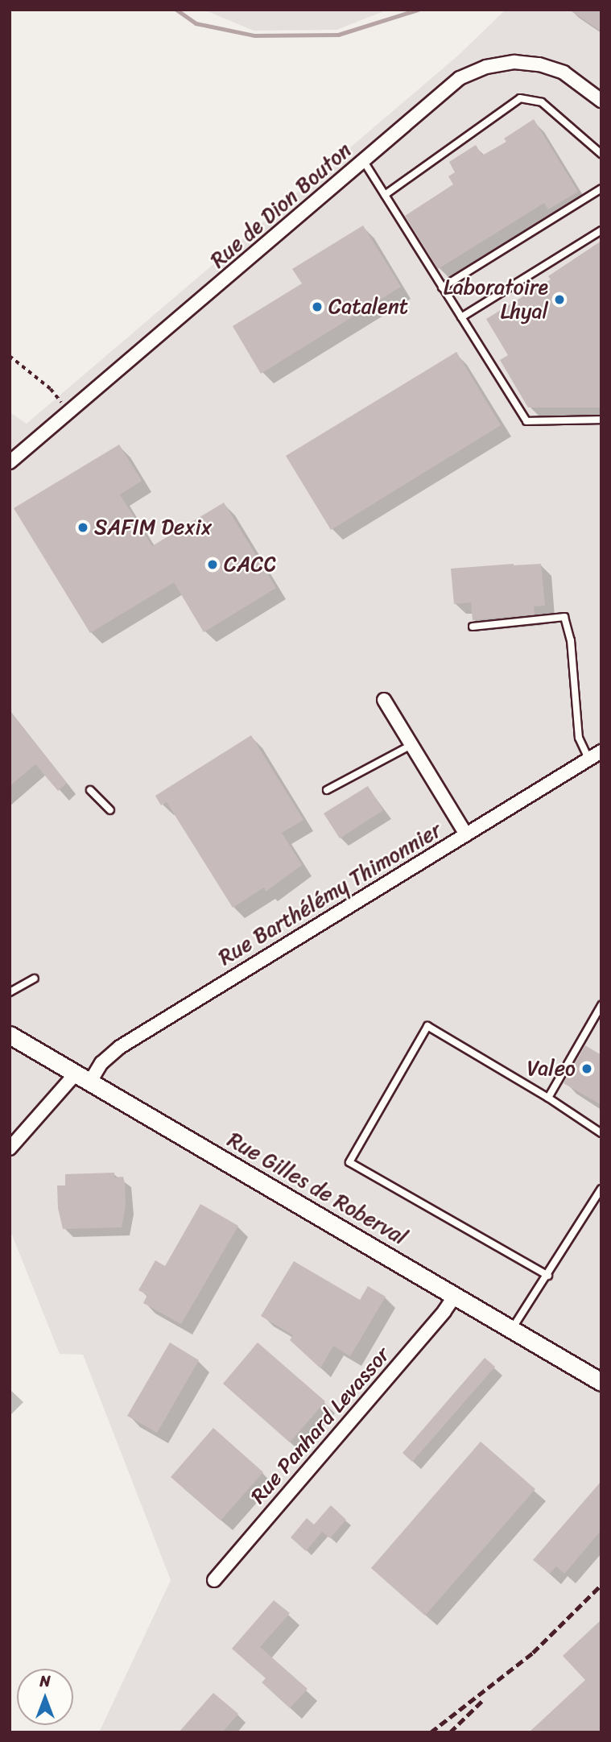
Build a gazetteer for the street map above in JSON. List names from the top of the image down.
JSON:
{
  "streets": {
    "street": [
      "Rue de Dion Bouton",
      "Rue Barthélémy Thimonnier",
      "Rue Gilles de Roberval",
      "Rue Panhard Levassor"
    ]
  },
  "crossings": [
    ["Rue Barthélémy Thimonnier", "Rue Gilles de Roberval"],
    ["Rue Gilles de Roberval", "Rue Panhard Levassor"]
  ],
  "places": [
    "Laboratoire Lhyal",
    "Catalent",
    "SAFIM Dexix",
    "CACC",
    "Valeo"
  ],
  "north": "top"
}
